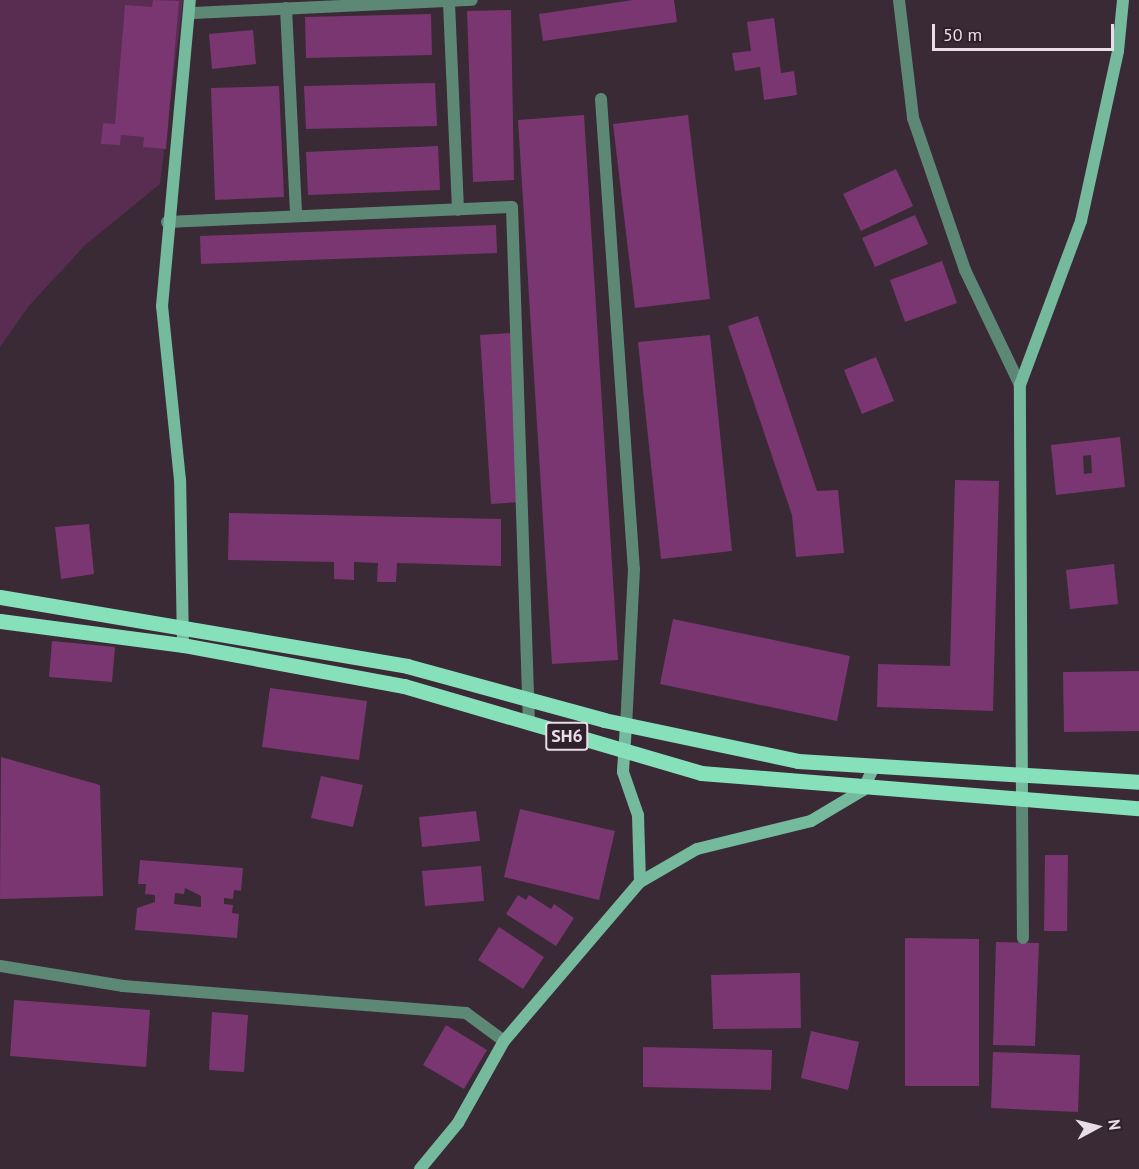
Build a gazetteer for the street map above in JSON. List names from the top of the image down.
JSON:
{
  "streets": {
    "main road": ["SH6"]
  },
  "scale_bar": "50 m",
  "north": "right"
}
